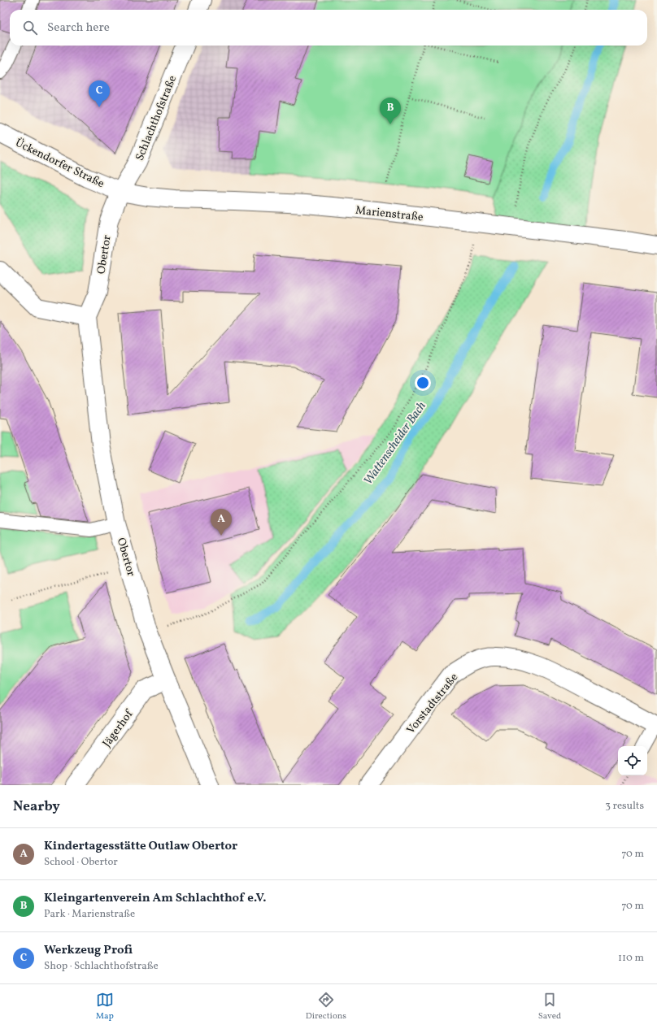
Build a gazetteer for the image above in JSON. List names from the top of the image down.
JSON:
{
  "streets": {
    "street": [
      "Schlachthofstraße",
      "Ückendorfer Straße",
      "Marienstraße",
      "Obertor",
      "Vorstadtstraße",
      "Jägerhof"
    ]
  },
  "crossings": [
    ["Schlachthofstraße", "Ückendorfer Straße"],
    ["Schlachthofstraße", "Marienstraße"],
    ["Schlachthofstraße", "Obertor"],
    ["Ückendorfer Straße", "Marienstraße"],
    ["Ückendorfer Straße", "Obertor"],
    ["Marienstraße", "Obertor"],
    ["Obertor", "Jägerhof"]
  ],
  "water": ["Wattenscheider Bach"],
  "page": {
    "search": "Search here",
    "pins": ["C", "B", "A"],
    "heading": ["Nearby", "3 results"],
    "list": [
      {
        "mark": "A",
        "name": "Kindertagesstätte Outlaw Obertor",
        "note": "School · Obertor",
        "value": "70 m"
      },
      {
        "mark": "B",
        "name": "Kleingartenverein Am Schlachthof e.V.",
        "note": "Park · Marienstraße",
        "value": "70 m"
      },
      {
        "mark": "C",
        "name": "Werkzeug Profi",
        "note": "Shop · Schlachthofstraße",
        "value": "110 m"
      }
    ],
    "nav": ["Map", "Directions", "Saved"]
  }
}
